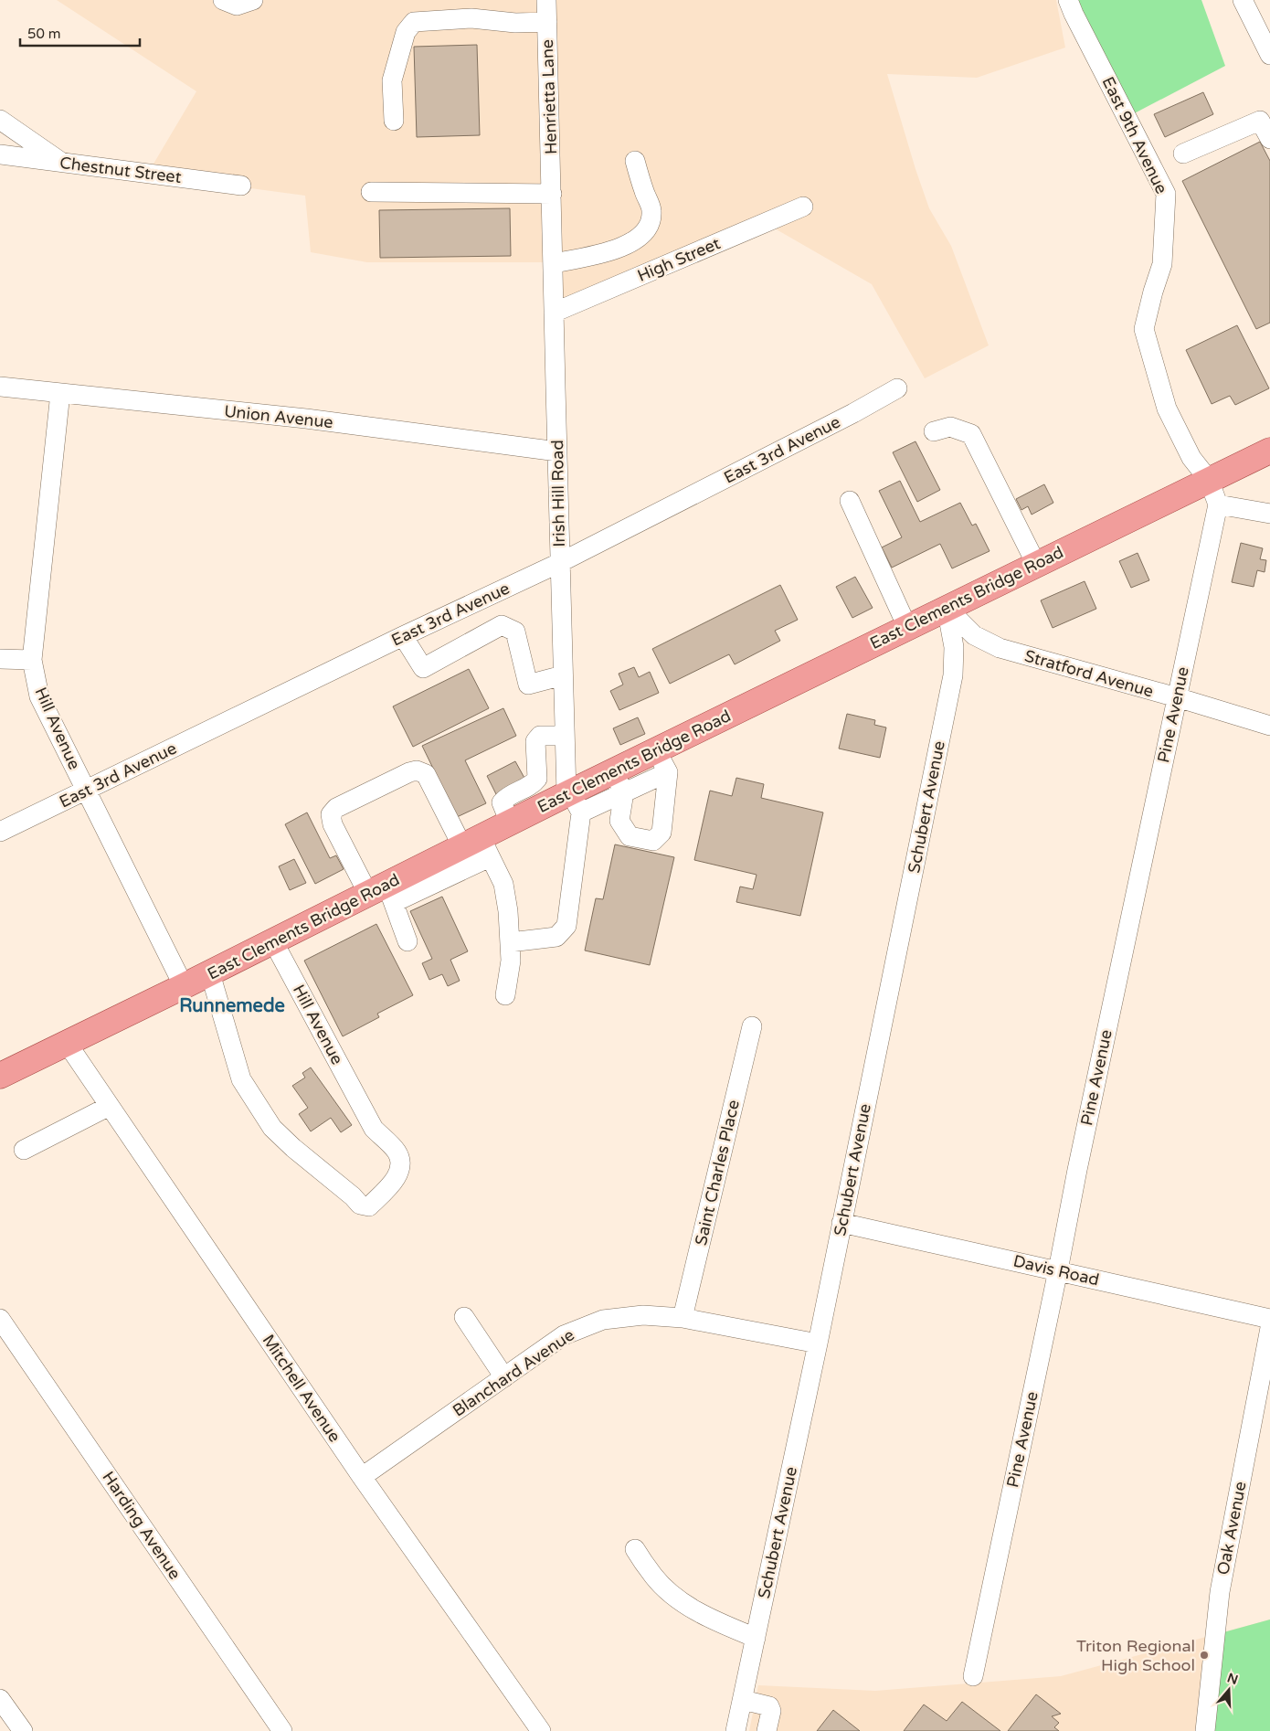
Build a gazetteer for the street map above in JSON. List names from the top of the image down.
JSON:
{
  "streets": {
    "main road": ["East Clements Bridge Road"],
    "street": [
      "Henrietta Lane",
      "East 9th Avenue",
      "Chestnut Street",
      "High Street",
      "Union Avenue",
      "East 3rd Avenue",
      "Irish Hill Road",
      "Stratford Avenue",
      "Pine Avenue",
      "Hill Avenue",
      "Schubert Avenue",
      "Saint Charles Place",
      "Davis Road",
      "Blanchard Avenue",
      "Mitchell Avenue",
      "Harding Avenue",
      "Oak Avenue"
    ]
  },
  "crossings": [
    ["Henrietta Lane", "Irish Hill Road"],
    ["East 9th Avenue", "East Clements Bridge Road"],
    ["High Street", "Irish Hill Road"],
    ["Union Avenue", "Irish Hill Road"],
    ["Union Avenue", "Hill Avenue"],
    ["East 3rd Avenue", "Irish Hill Road"],
    ["East 3rd Avenue", "Hill Avenue"],
    ["Irish Hill Road", "East Clements Bridge Road"],
    ["East Clements Bridge Road", "Stratford Avenue"],
    ["East Clements Bridge Road", "Hill Avenue"],
    ["East Clements Bridge Road", "Schubert Avenue"],
    ["East Clements Bridge Road", "Mitchell Avenue"],
    ["Stratford Avenue", "Pine Avenue"],
    ["Stratford Avenue", "Schubert Avenue"],
    ["Pine Avenue", "Davis Road"],
    ["Schubert Avenue", "Davis Road"],
    ["Schubert Avenue", "Blanchard Avenue"],
    ["Saint Charles Place", "Blanchard Avenue"],
    ["Blanchard Avenue", "Mitchell Avenue"]
  ],
  "districts": ["Runnemede"],
  "places": ["Triton Regional High School"],
  "scale_bar": "50 m",
  "north": "top"
}
